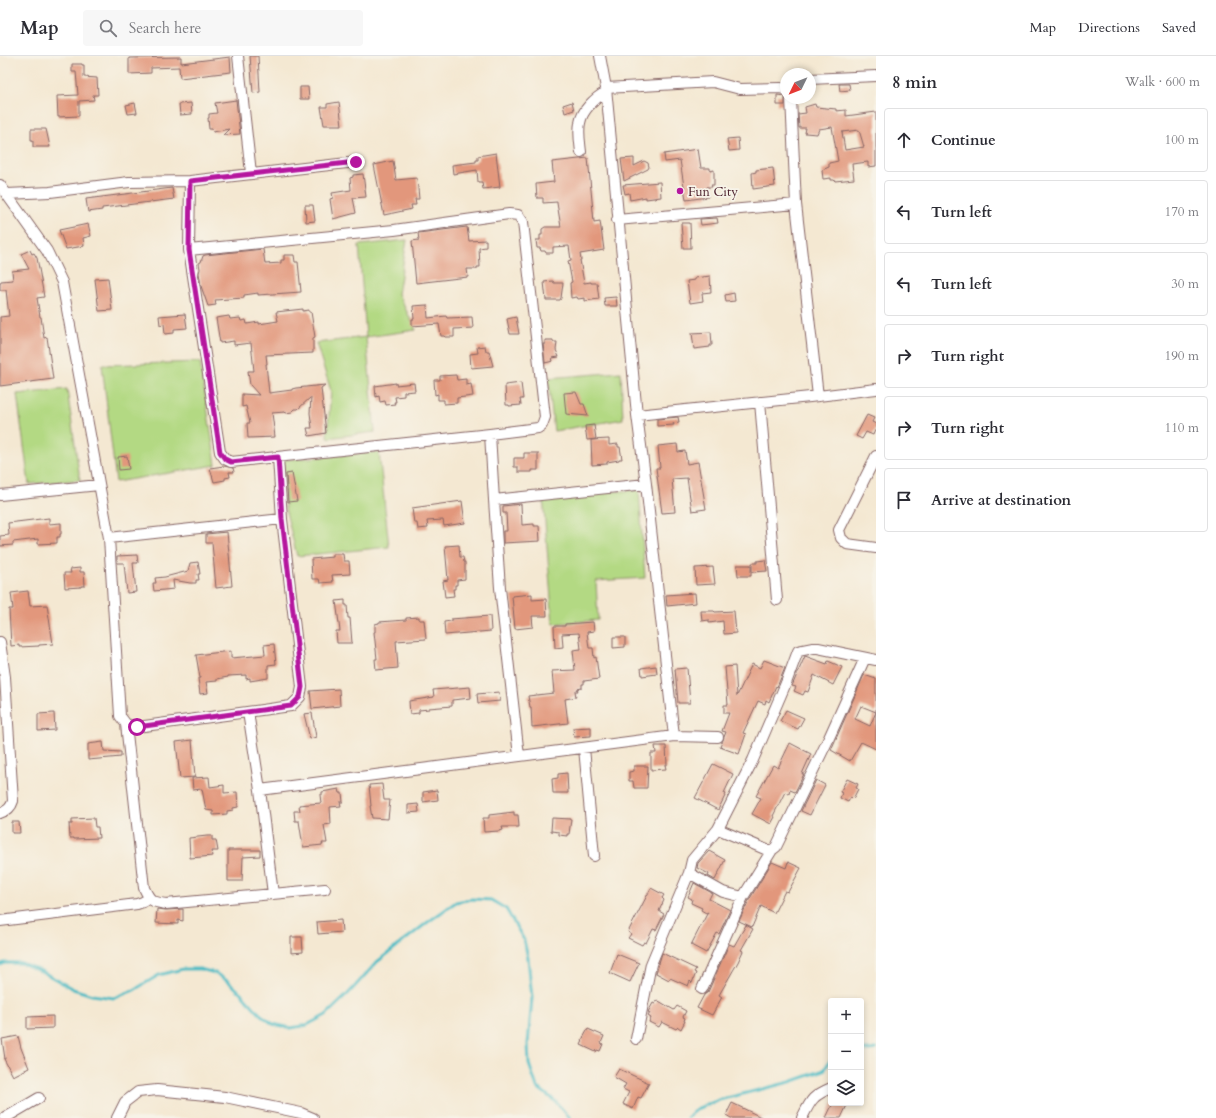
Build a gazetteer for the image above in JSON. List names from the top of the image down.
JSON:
{
  "places": ["Fun City"],
  "north": "bottom left",
  "page": {
    "header": "Map",
    "search": "Search here",
    "nav": ["Map", "Directions", "Saved"],
    "heading": ["8 min", "Walk · 600 m"],
    "list": [
      ["Continue", "100 m"],
      ["Turn left", "170 m"],
      ["Turn left", "30 m"],
      ["Turn right", "190 m"],
      ["Turn right", "110 m"],
      "Arrive at destination"
    ],
    "map_buttons": ["+", "−"]
  }
}
